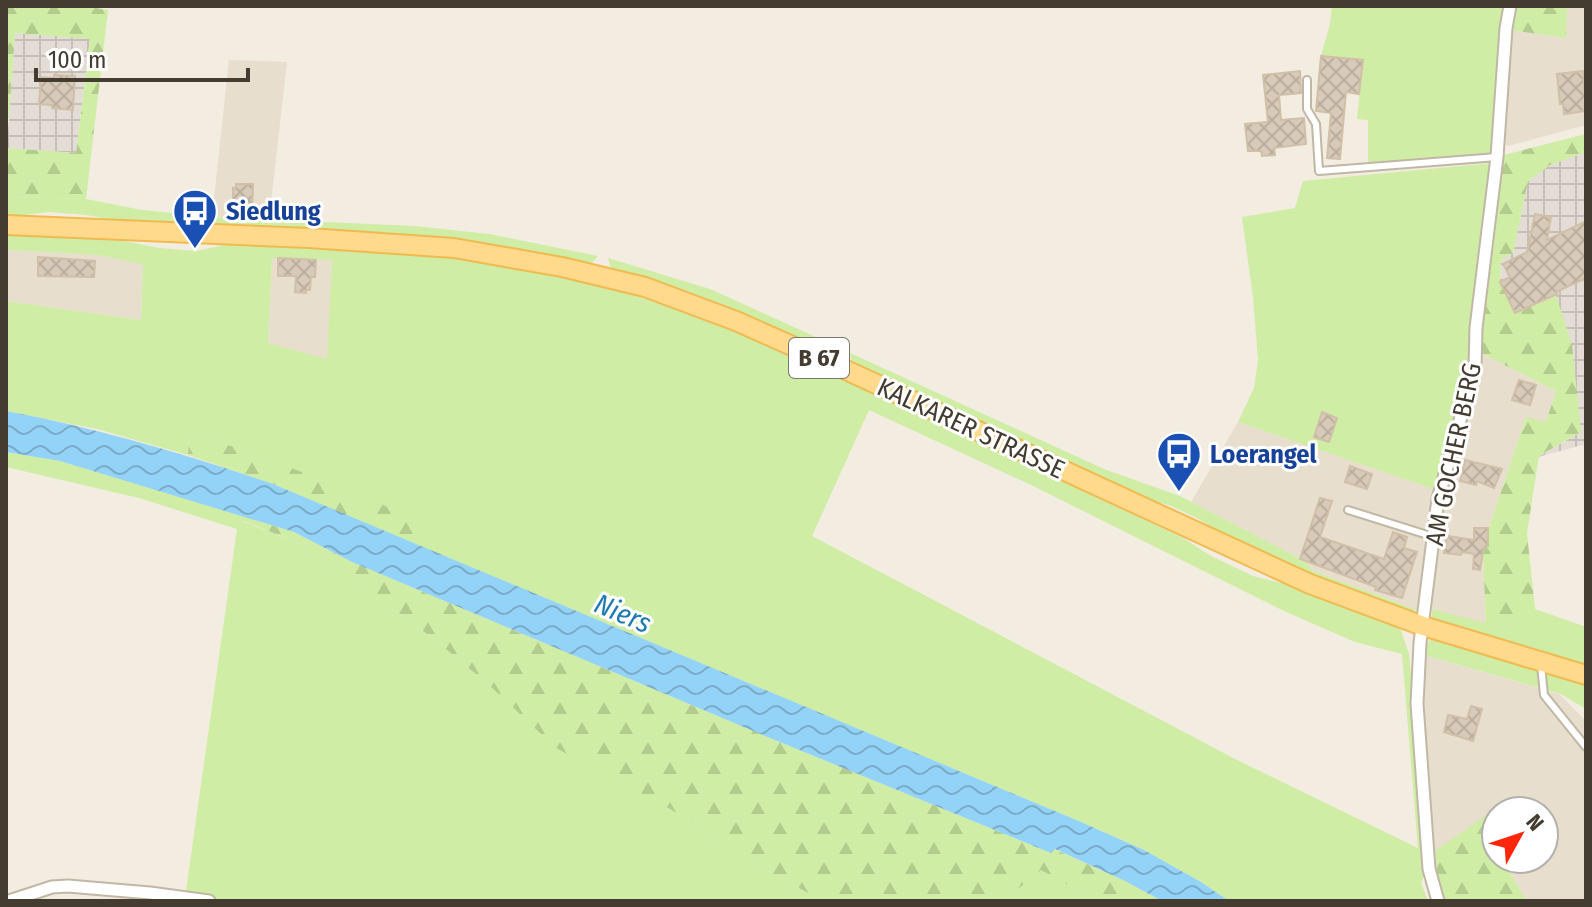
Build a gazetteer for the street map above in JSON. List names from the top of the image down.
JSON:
{
  "streets": {
    "main road": ["B 67", "KALKARER STRASSE"],
    "street": ["AM GOCHER BERG"]
  },
  "crossings": [
    ["KALKARER STRASSE", "AM GOCHER BERG"]
  ],
  "water": ["Niers"],
  "places": {
    "bus stop": ["Siedlung", "Loerangel"]
  },
  "scale_bar": "100 m",
  "north": "top right"
}
